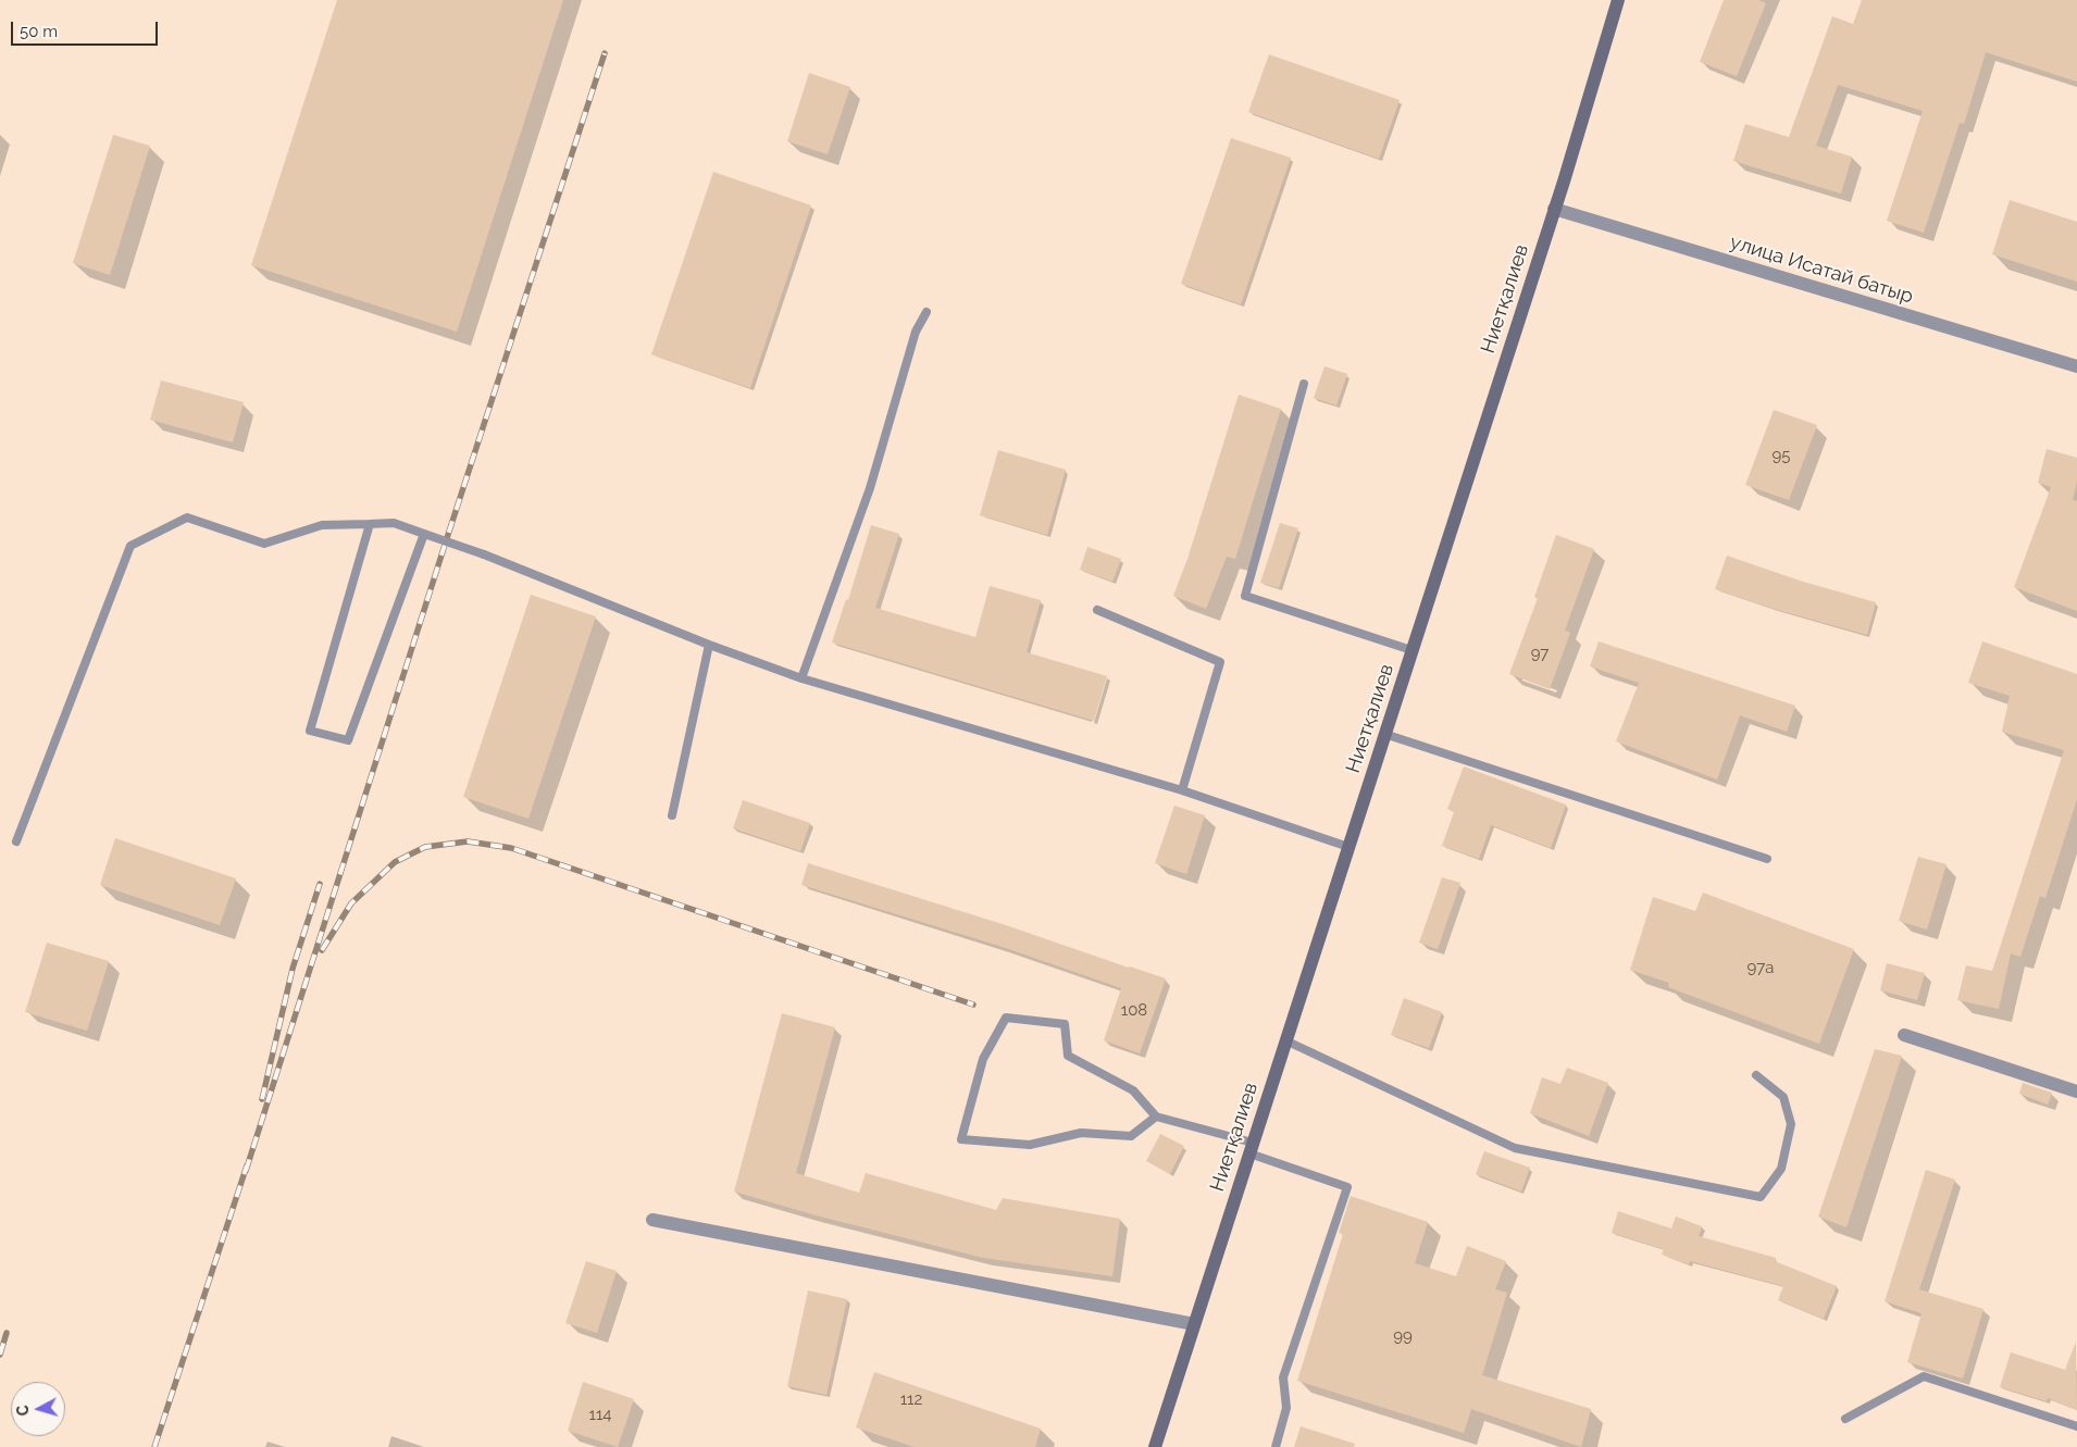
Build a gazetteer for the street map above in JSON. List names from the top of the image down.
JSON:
{
  "streets": {
    "street": ["улица Исатай батыр", "Ниетқалиев"]
  },
  "crossings": [
    ["улица Исатай батыр", "Ниетқалиев"]
  ],
  "house_numbers": [
    "95",
    "97",
    "97а",
    "108",
    "99",
    "112",
    "114"
  ],
  "scale_bar": "50 m",
  "north": "left"
}
